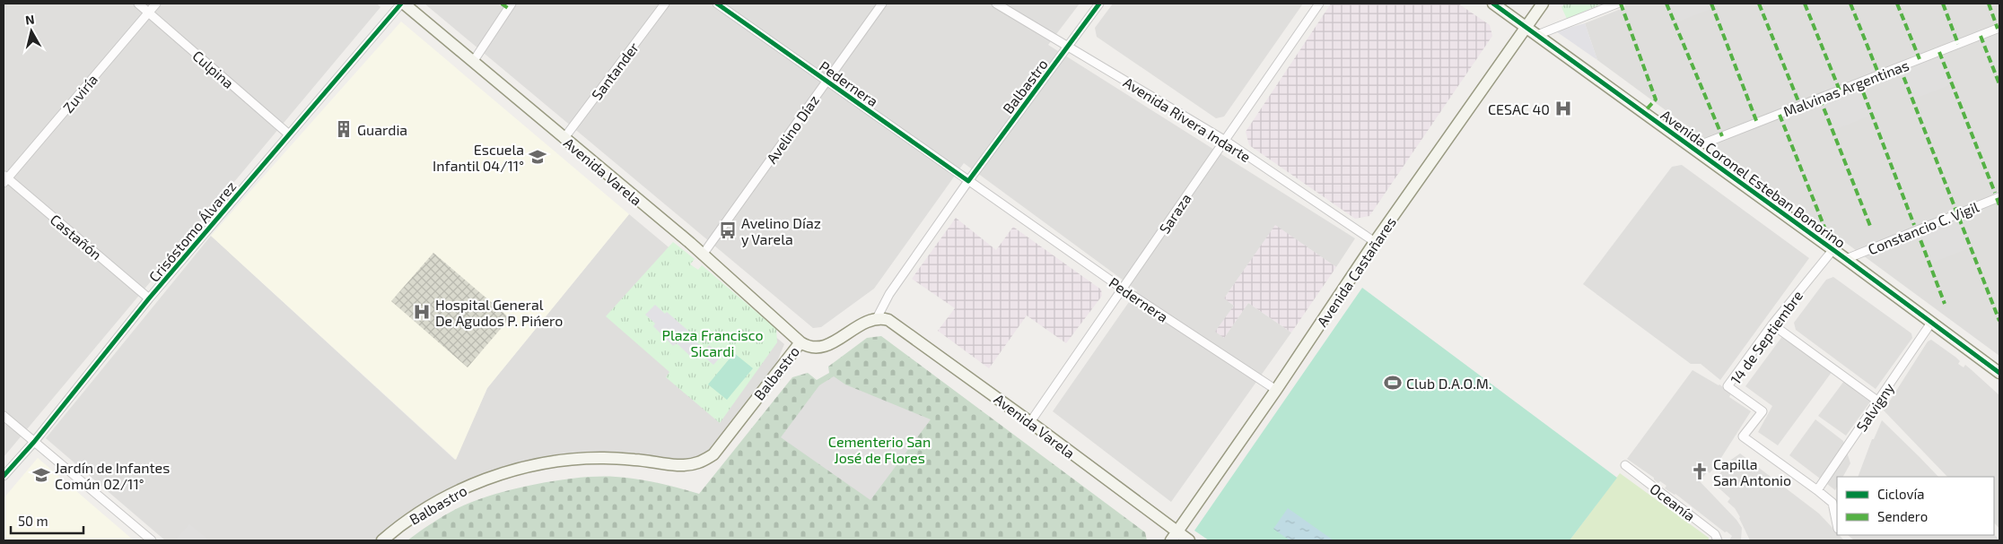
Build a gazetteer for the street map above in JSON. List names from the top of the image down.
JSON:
{
  "streets": {
    "main road": [
      "Balbastro",
      "Avenida Varela",
      "Avenida Coronel Esteban Bonorino",
      "Avenida Castañares"
    ],
    "street": [
      "Culpina",
      "Santander",
      "Pedernera",
      "Malvinas Argentinas",
      "Zuviría",
      "Avenida Rivera Indarte",
      "Avelino Díaz",
      "Saraza",
      "Constancio C. Vigil",
      "Crisóstomo Álvarez",
      "Castañón",
      "14 de Septiembre",
      "Salvigny",
      "Oceanía"
    ]
  },
  "crossings": [
    ["Culpina", "Zuviría"],
    ["Culpina", "Crisóstomo Álvarez"],
    ["Santander", "Avenida Varela"],
    ["Pedernera", "Balbastro"],
    ["Pedernera", "Avelino Díaz"],
    ["Pedernera", "Saraza"],
    ["Pedernera", "Avenida Castañares"],
    ["Balbastro", "Avenida Rivera Indarte"],
    ["Balbastro", "Avenida Varela"],
    ["Malvinas Argentinas", "Avenida Coronel Esteban Bonorino"],
    ["Zuviría", "Castañón"],
    ["Avenida Rivera Indarte", "Saraza"],
    ["Avenida Rivera Indarte", "Avenida Castañares"],
    ["Avelino Díaz", "Avenida Varela"],
    ["Avenida Varela", "Saraza"],
    ["Avenida Varela", "Crisóstomo Álvarez"],
    ["Avenida Varela", "Avenida Castañares"],
    ["Avenida Coronel Esteban Bonorino", "Constancio C. Vigil"],
    ["Avenida Coronel Esteban Bonorino", "Avenida Castañares"],
    ["Avenida Coronel Esteban Bonorino", "14 de Septiembre"],
    ["Avenida Coronel Esteban Bonorino", "Salvigny"],
    ["Crisóstomo Álvarez", "Castañón"],
    ["14 de Septiembre", "Salvigny"]
  ],
  "parks": ["Plaza Francisco Sicardi", "Cementerio San José de Flores"],
  "places": {
    "hospital": ["CESAC 40", "Hospital General De Agudos P. Pińero"],
    "building": ["Guardia"],
    "school or university": ["Escuela Infantil 04/11°", "Jardín de Infantes Común 02/11°"],
    "bus stop": ["Avelino Díaz y Varela"],
    "sports": ["Club D.A.O.M."],
    "church": ["Capilla San Antonio"]
  },
  "legend": ["Ciclovía", "Sendero"],
  "scale_bar": "50 m",
  "north": "top"
}
